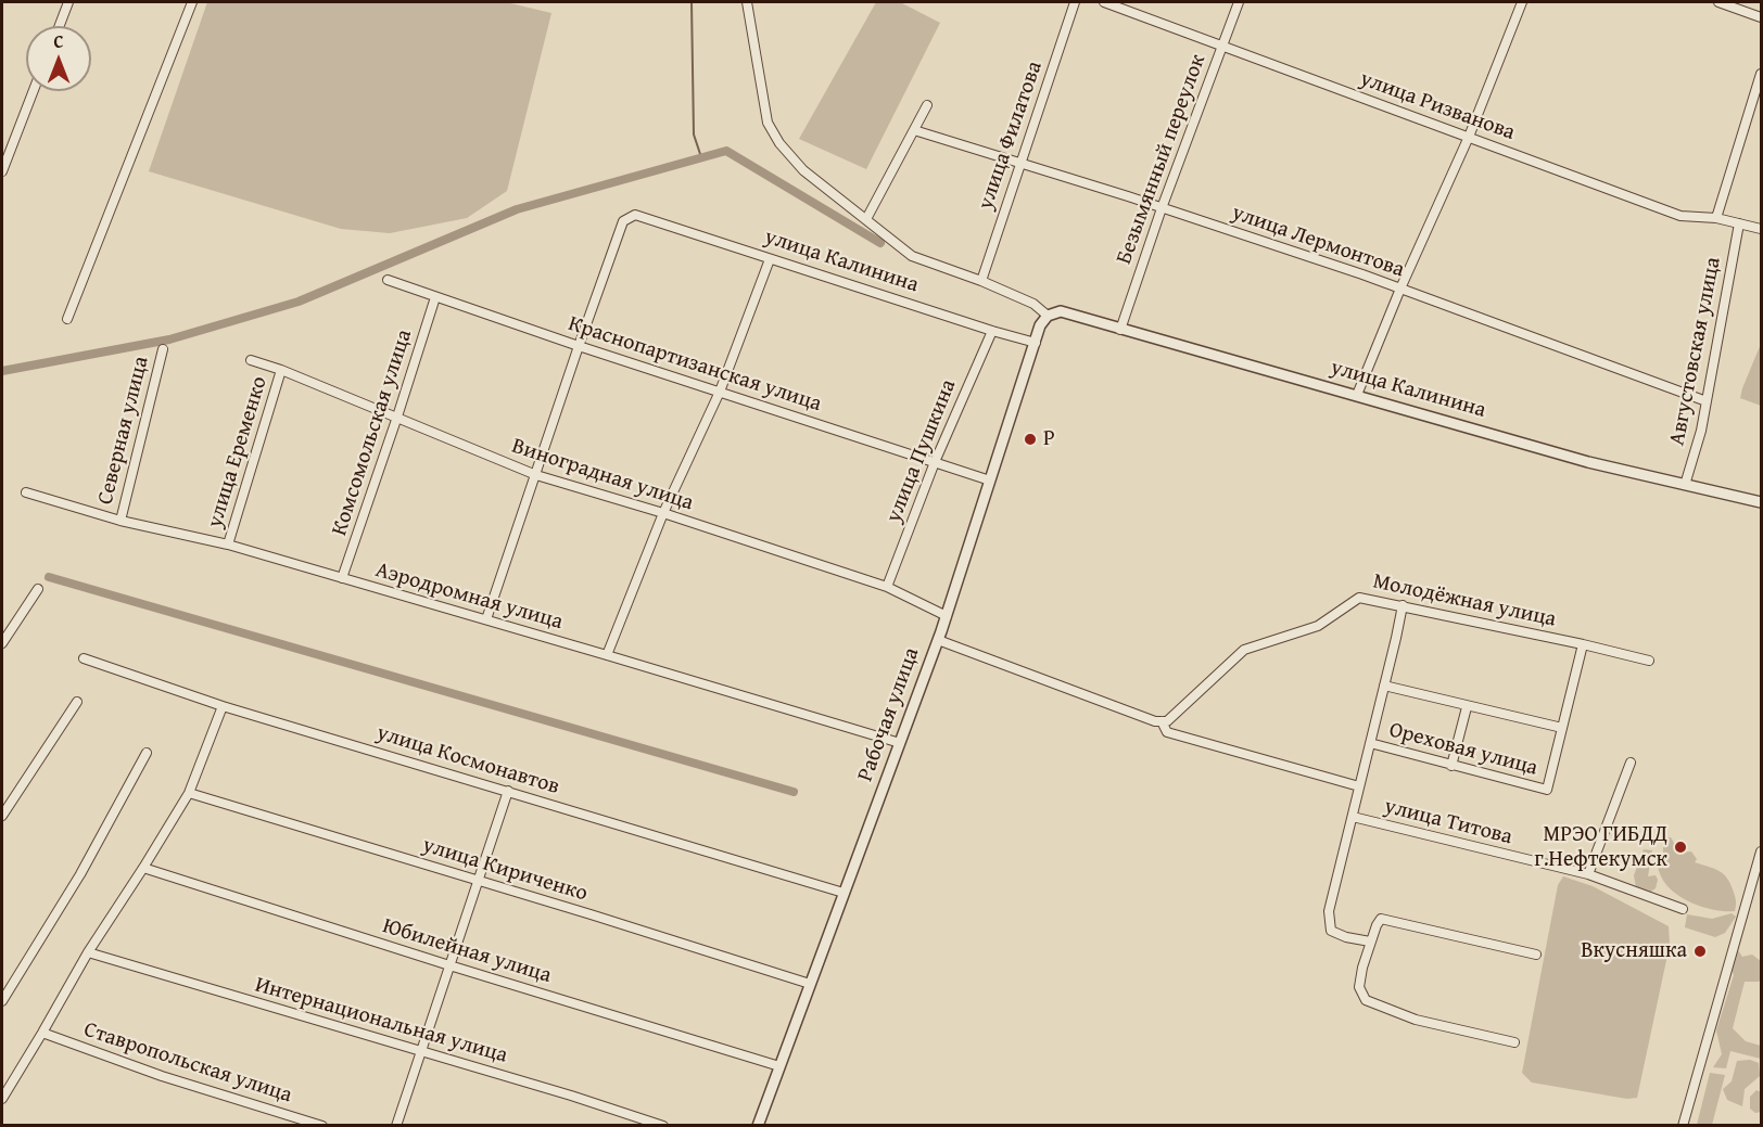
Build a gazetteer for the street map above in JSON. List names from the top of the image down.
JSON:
{
  "streets": {
    "street": [
      "улица Ризванова",
      "улица Филатова",
      "Безымянный переулок",
      "улица Лермонтова",
      "улица Калинина",
      "Августовская улица",
      "Краснопартизанская улица",
      "Северная улица",
      "Комсомольская улица",
      "улица Пушкина",
      "улица Еременко",
      "Виноградная улица",
      "Аэродромная улица",
      "Молодёжная улица",
      "Рабочая улица",
      "Ореховая улица",
      "улица Космонавтов",
      "улица Титова",
      "улица Кириченко",
      "Юбилейная улица",
      "Интернациональная улица",
      "Ставропольская улица"
    ]
  },
  "crossings": [
    ["улица Ризванова", "Безымянный переулок"],
    ["улица Ризванова", "Августовская улица"],
    ["улица Филатова", "улица Лермонтова"],
    ["Безымянный переулок", "улица Лермонтова"],
    ["Безымянный переулок", "улица Калинина"],
    ["улица Лермонтова", "Августовская улица"],
    ["улица Калинина", "Августовская улица"],
    ["улица Калинина", "Краснопартизанская улица"],
    ["улица Калинина", "улица Пушкина"],
    ["улица Калинина", "Рабочая улица"],
    ["Краснопартизанская улица", "Комсомольская улица"],
    ["Краснопартизанская улица", "улица Пушкина"],
    ["Краснопартизанская улица", "Рабочая улица"],
    ["Северная улица", "Аэродромная улица"],
    ["Комсомольская улица", "Виноградная улица"],
    ["Комсомольская улица", "Аэродромная улица"],
    ["улица Пушкина", "Виноградная улица"],
    ["улица Еременко", "Виноградная улица"],
    ["улица Еременко", "Аэродромная улица"],
    ["Виноградная улица", "Рабочая улица"],
    ["Аэродромная улица", "Рабочая улица"],
    ["Молодёжная улица", "улица Титова"],
    ["Рабочая улица", "улица Космонавтов"],
    ["Рабочая улица", "улица Кириченко"],
    ["Рабочая улица", "Юбилейная улица"],
    ["Ореховая улица", "улица Титова"]
  ],
  "places": ["Р", "МРЭО ГИБДД г.Нефтекумск", "Вкусняшка"],
  "north": "top"
}
